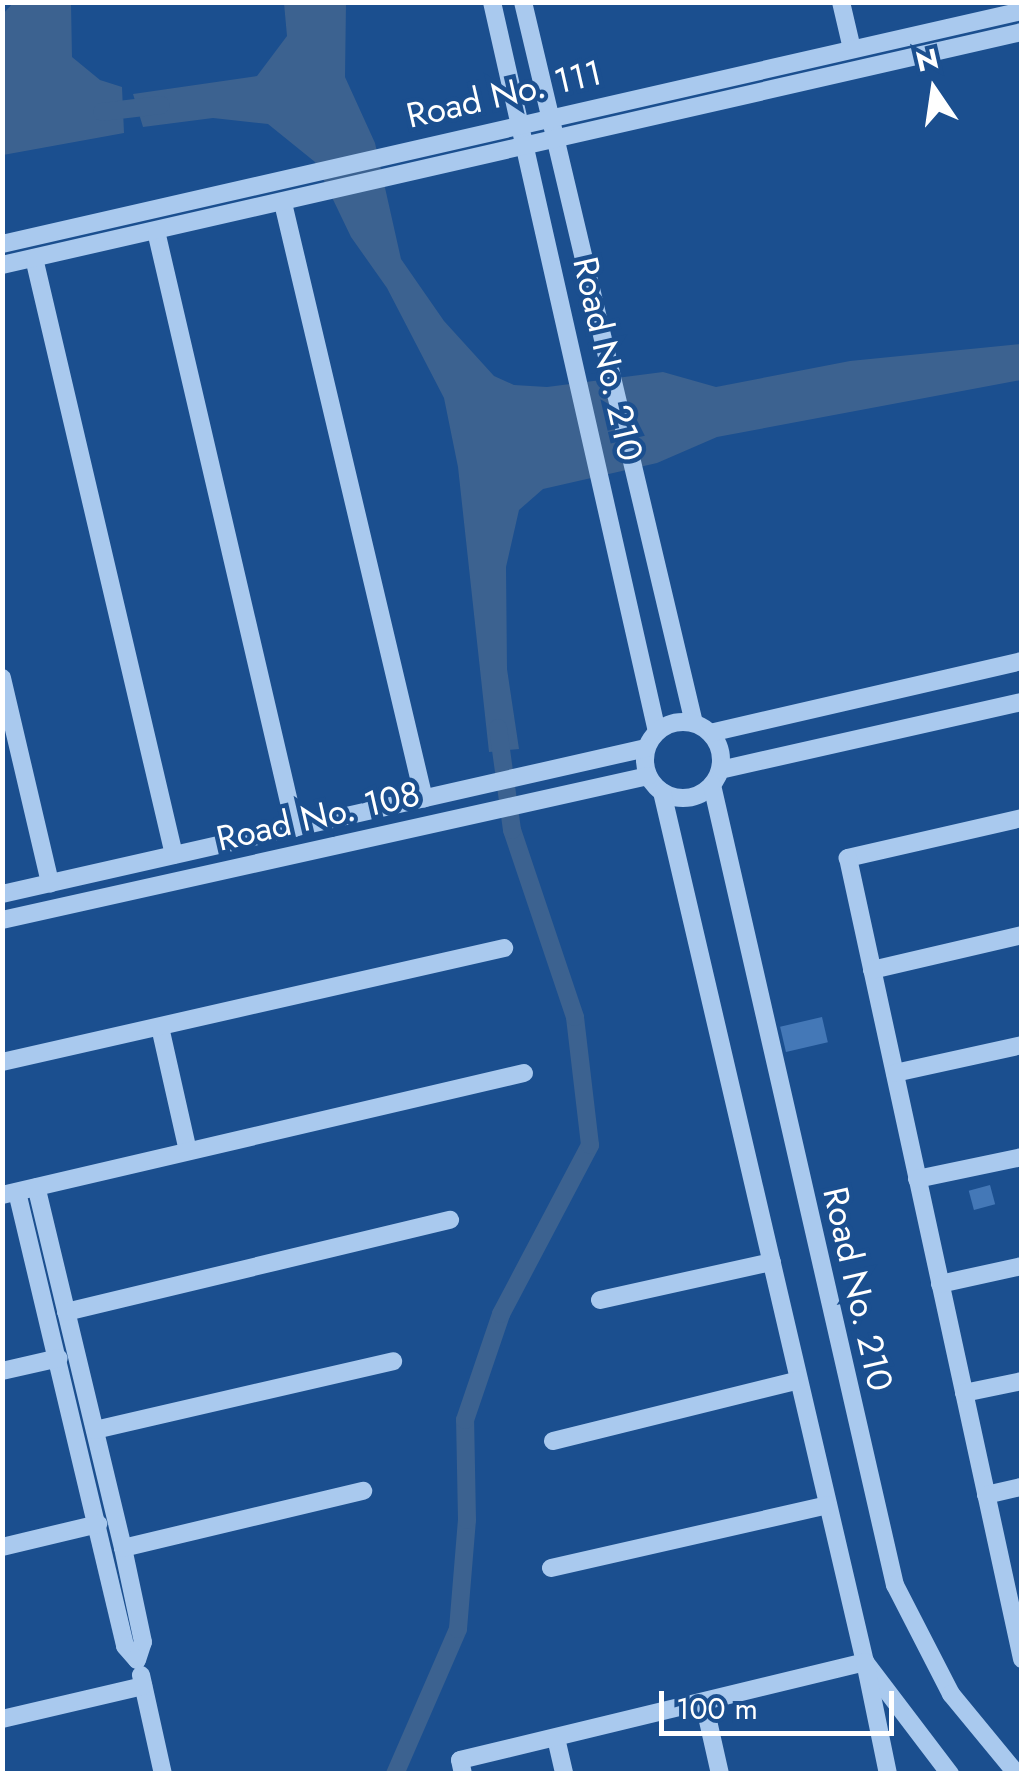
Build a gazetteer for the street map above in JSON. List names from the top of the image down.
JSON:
{
  "streets": {
    "street": ["Road No. 111", "Road No. 210", "Road No. 108"]
  },
  "crossings": [
    ["Road No. 111", "Road No. 210"],
    ["Road No. 210", "Road No. 108"]
  ],
  "scale_bar": "100 m",
  "north": "top"
}
